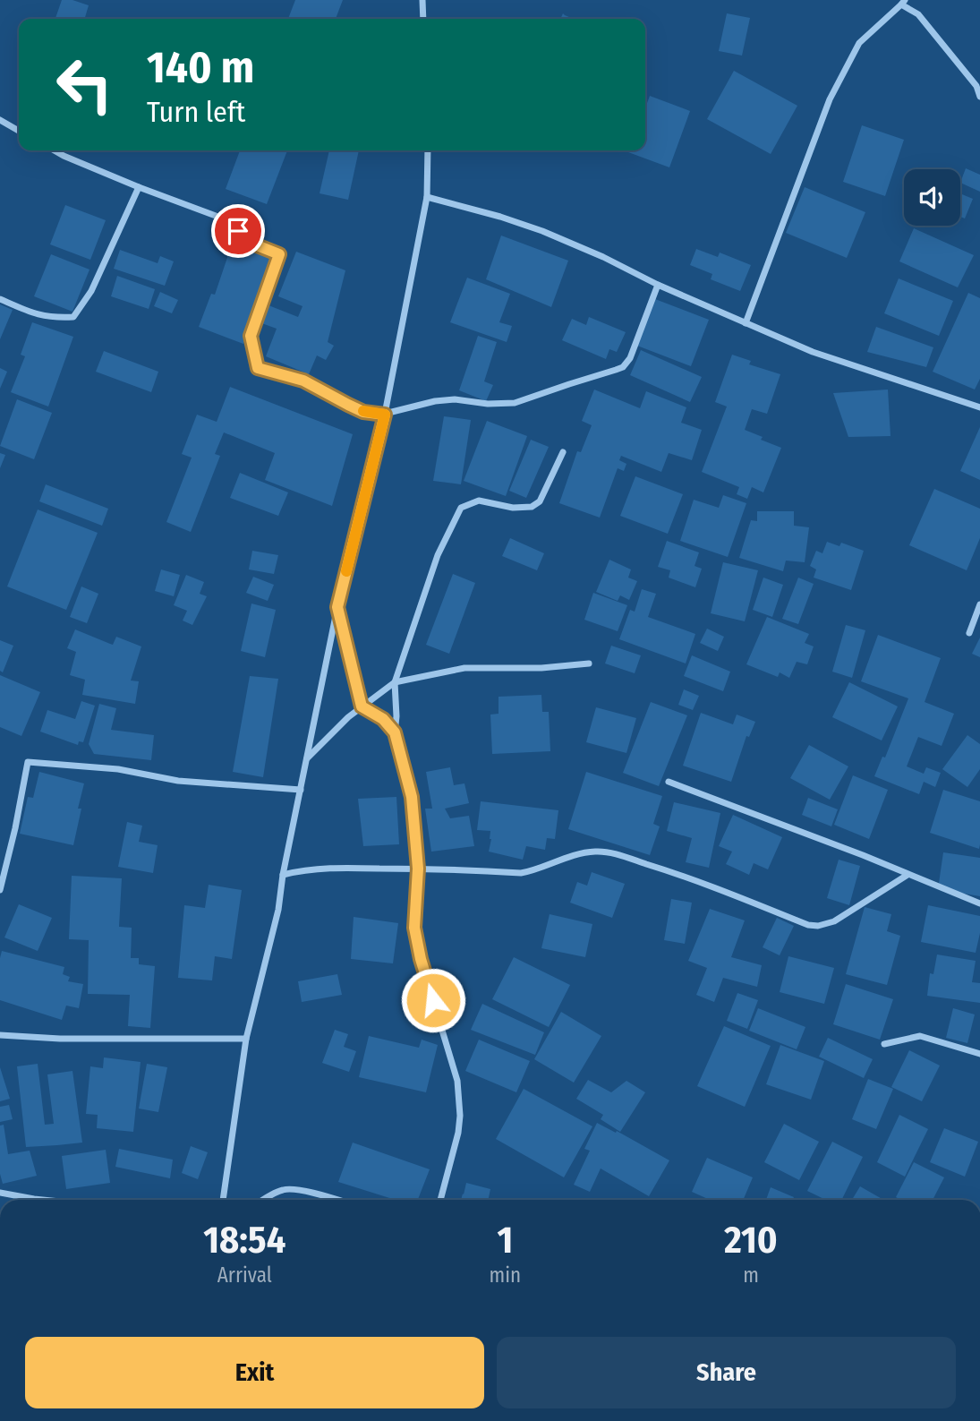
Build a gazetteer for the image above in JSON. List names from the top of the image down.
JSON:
{
  "page": {
    "turn": ["140 m", "Turn left"],
    "eta": [
      "18:54",
      "Arrival",
      "1",
      "min",
      "210",
      "m"
    ],
    "buttons": ["Exit", "Share"]
  }
}
